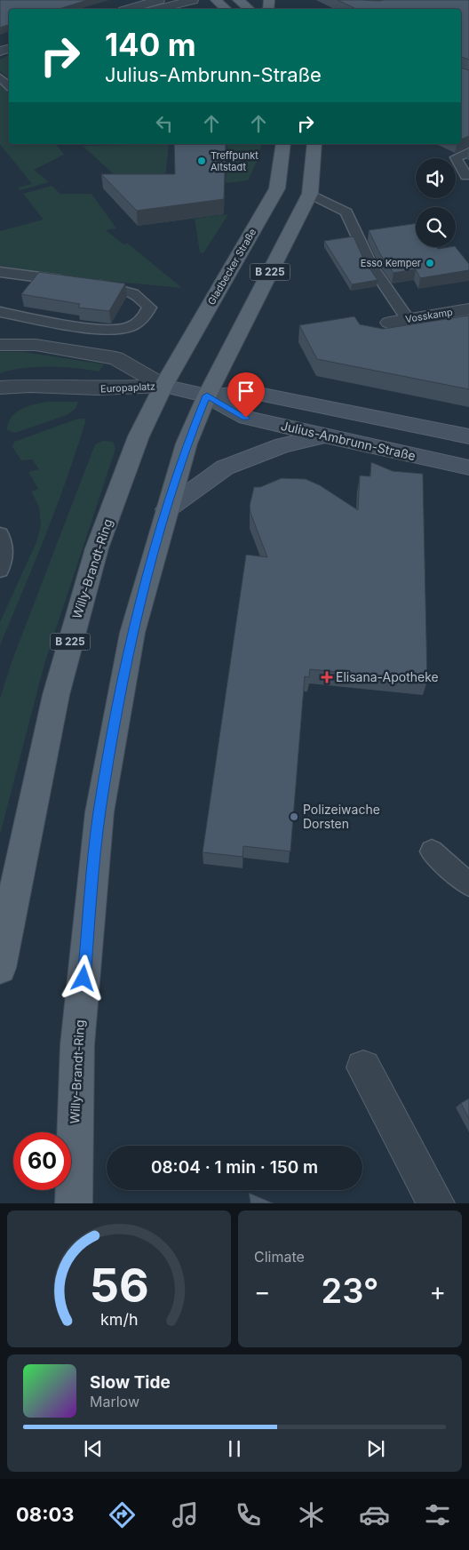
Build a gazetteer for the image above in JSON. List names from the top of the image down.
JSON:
{
  "streets": {
    "main road": [
      "Gladbecker Straße",
      "B 225",
      "Julius-Ambrunn-Straße",
      "Willy-Brandt-Ring"
    ],
    "street": ["Vosskamp", "Europaplatz"]
  },
  "crossings": [
    ["Gladbecker Straße", "Europaplatz"],
    ["Gladbecker Straße", "Willy-Brandt-Ring"],
    ["B 225", "Julius-Ambrunn-Straße"],
    ["B 225", "Willy-Brandt-Ring"],
    ["Europaplatz", "Willy-Brandt-Ring"],
    ["Julius-Ambrunn-Straße", "Willy-Brandt-Ring"]
  ],
  "places": {
    "other": ["Treffpunkt Altstadt", "Esso Kemper", "Polizeiwache Dorsten"],
    "health": ["Elisana-Apotheke"]
  },
  "page": {
    "turn": ["140 m", "Julius-Ambrunn-Straße"],
    "limit": "60",
    "trip": "08:04 · 1 min · 150 m",
    "tile": "Climate",
    "heat": ["−", "23°", "+"],
    "song": ["Slow Tide", "Marlow"],
    "tabs": "08:03",
    "gauge": ["56", "km/h"]
  }
}
